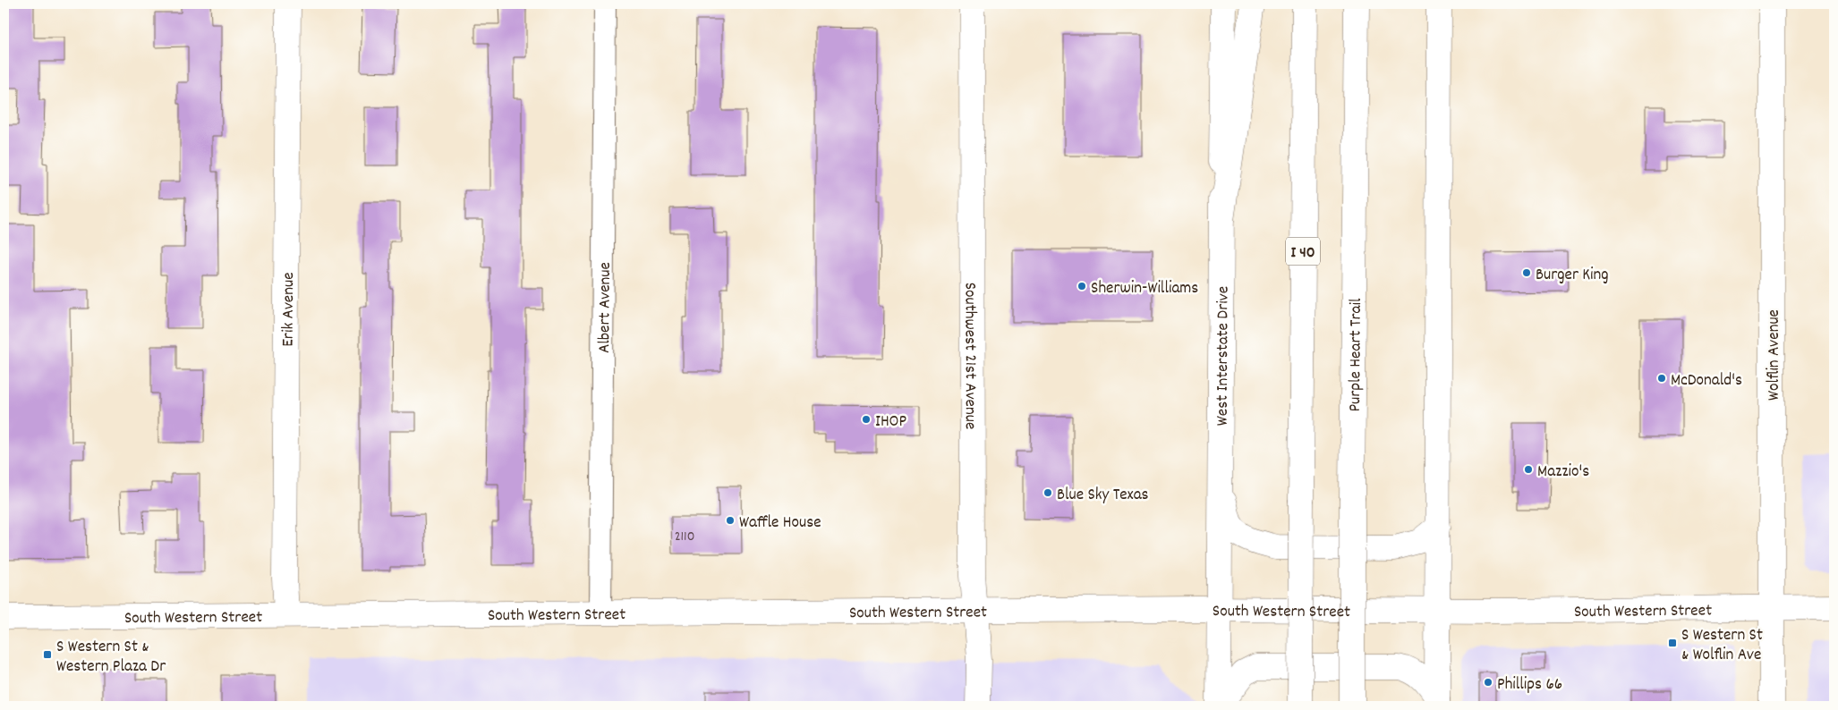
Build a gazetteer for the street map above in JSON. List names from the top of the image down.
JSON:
{
  "streets": {
    "main road": [
      "I 40",
      "Erik Avenue",
      "Southwest 21st Avenue",
      "West Interstate Drive",
      "Purple Heart Trail",
      "Wolflin Avenue",
      "South Western Street"
    ],
    "street": ["Albert Avenue"]
  },
  "crossings": [
    ["Albert Avenue", "South Western Street"],
    ["Erik Avenue", "South Western Street"],
    ["Southwest 21st Avenue", "South Western Street"],
    ["West Interstate Drive", "South Western Street"],
    ["Wolflin Avenue", "South Western Street"]
  ],
  "places": {
    "other": [
      "Burger King",
      "Sherwin-Williams",
      "McDonald's",
      "IHOP",
      "Mazzio's",
      "Blue Sky Texas",
      "Waffle House",
      "Phillips 66"
    ],
    "transit": ["S Western St & Wolflin Ave", "S Western St & Western Plaza Dr"]
  },
  "house_numbers": ["2110"]
}
